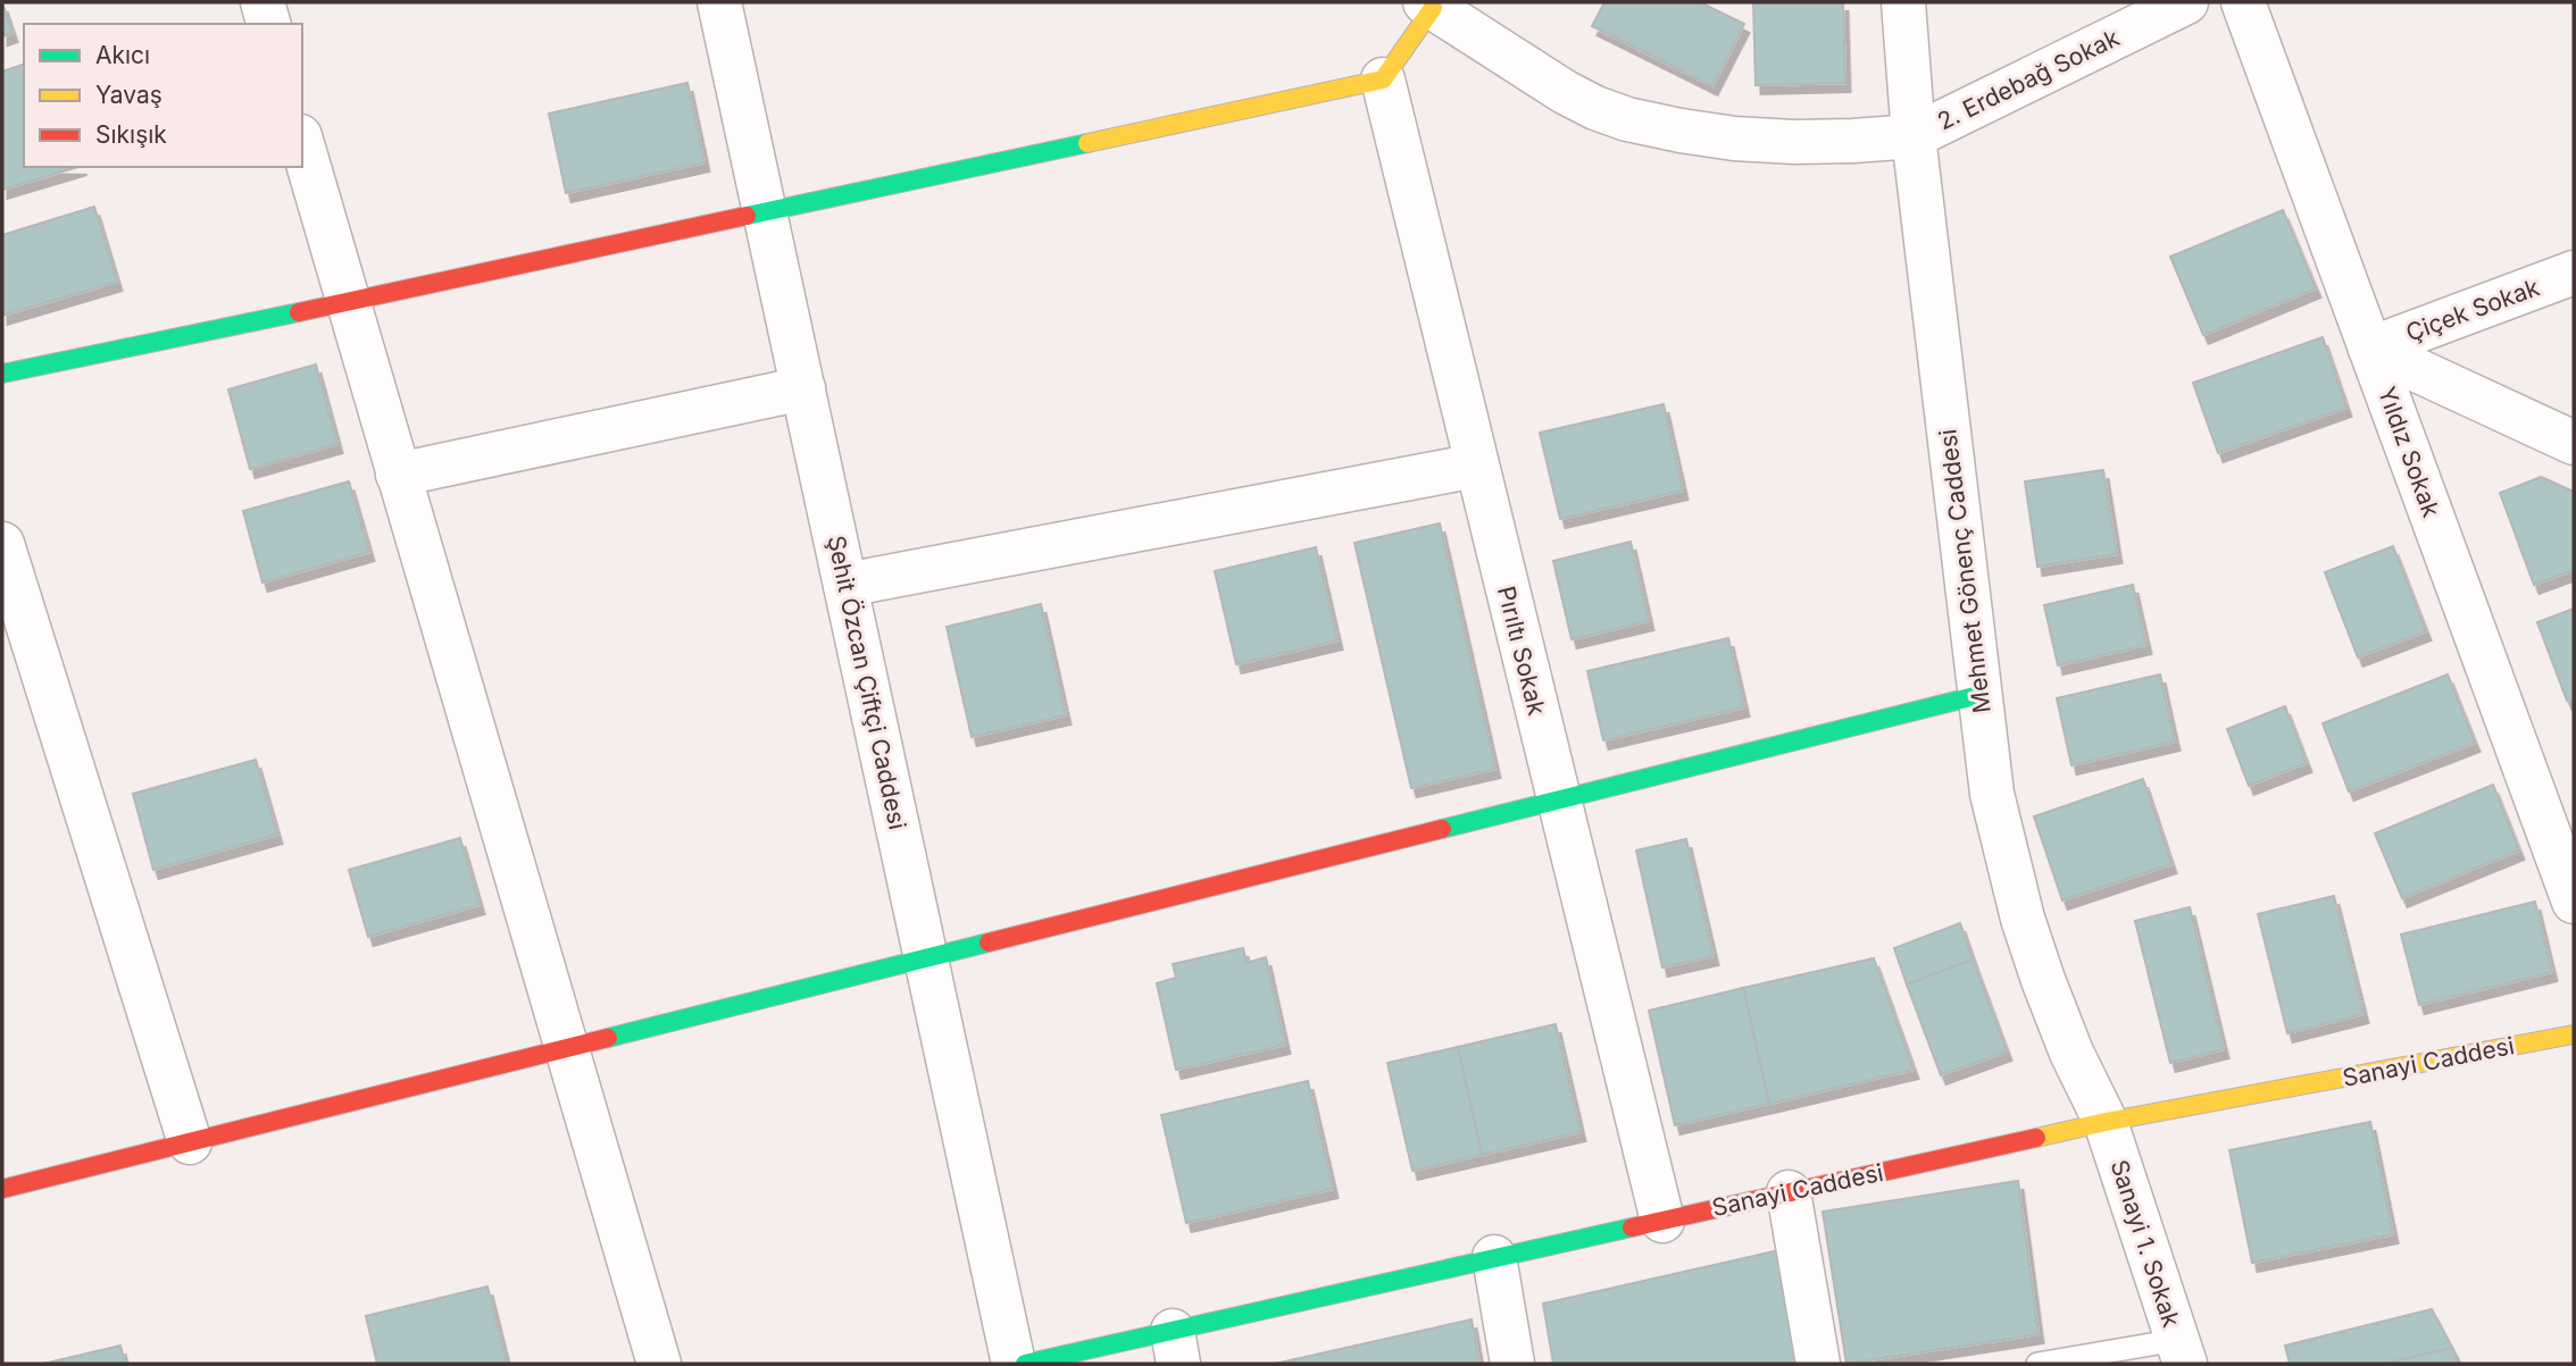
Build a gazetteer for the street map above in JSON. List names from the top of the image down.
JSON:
{
  "streets": {
    "street": [
      "2. Erdebağ Sokak",
      "Çiçek Sokak",
      "Yıldız Sokak",
      "Mehmet Gönenç Caddesi",
      "Pırıltı Sokak",
      "Şehit Özcan Çiftçi Caddesi",
      "Sanayi Caddesi",
      "Sanayi 1. Sokak"
    ]
  },
  "crossings": [
    ["2. Erdebağ Sokak", "Mehmet Gönenç Caddesi"],
    ["Çiçek Sokak", "Yıldız Sokak"],
    ["Mehmet Gönenç Caddesi", "Sanayi Caddesi"],
    ["Mehmet Gönenç Caddesi", "Sanayi 1. Sokak"],
    ["Pırıltı Sokak", "Sanayi Caddesi"],
    ["Sanayi Caddesi", "Sanayi 1. Sokak"]
  ],
  "legend": ["Akıcı", "Yavaş", "Sıkışık"]
}
